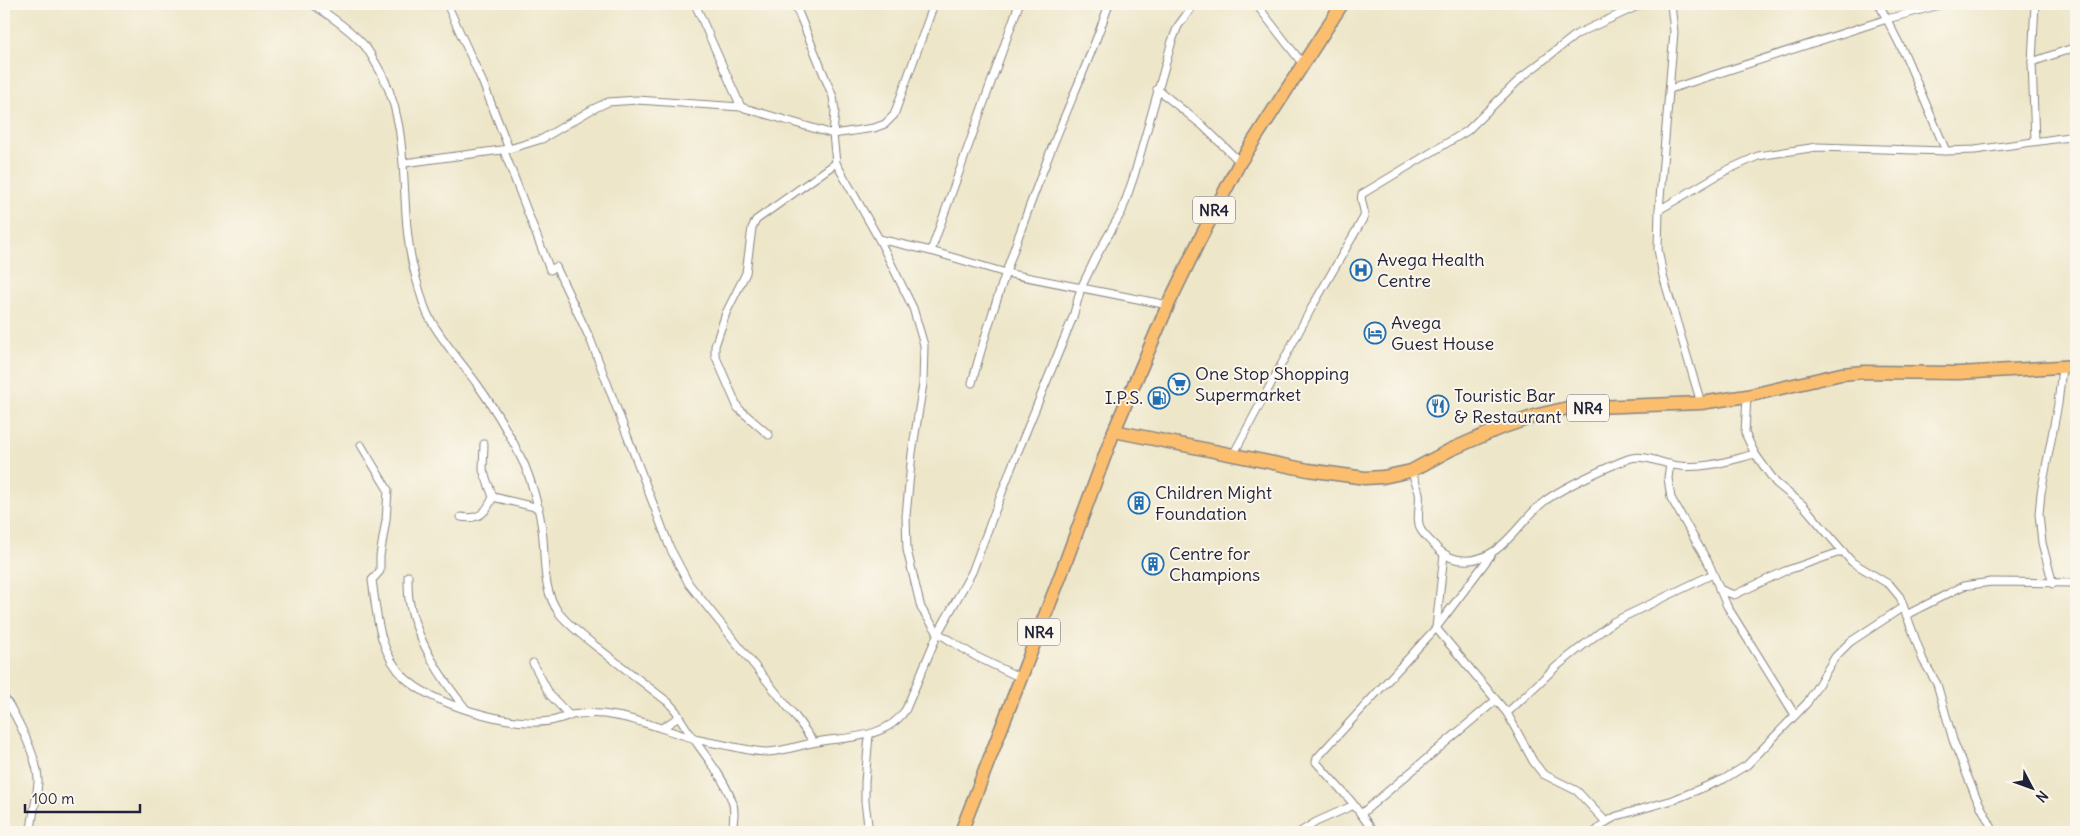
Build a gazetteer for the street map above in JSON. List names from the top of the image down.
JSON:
{
  "streets": {
    "highway": ["NR4"]
  },
  "places": {
    "hospital": ["Avega Health Centre"],
    "hotel": ["Avega Guest House"],
    "supermarket": ["One Stop Shopping Supermarket"],
    "fuel station": ["I.P.S."],
    "restaurant": ["Touristic Bar & Restaurant"],
    "building": ["Children Might Foundation", "Centre for Champions"]
  },
  "scale_bar": "100 m",
  "north": "bottom right"
}
